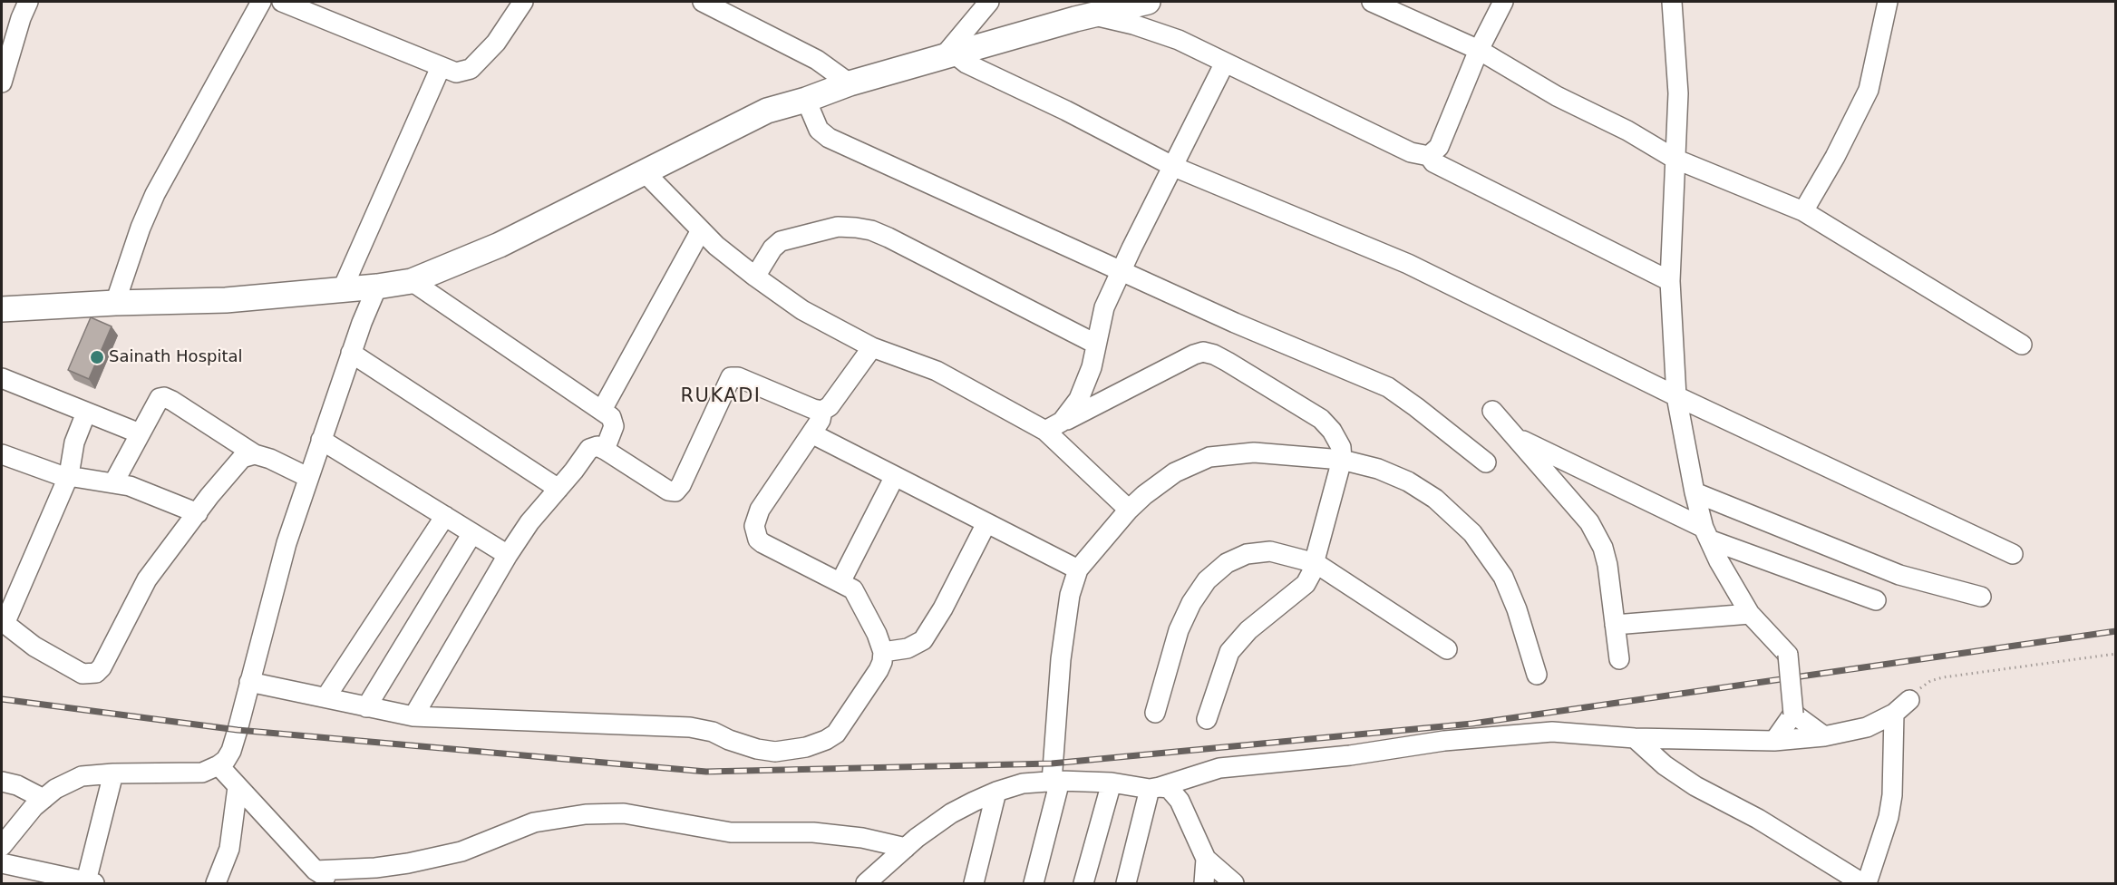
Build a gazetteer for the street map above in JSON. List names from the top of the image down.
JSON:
{
  "districts": ["RUKADI"],
  "places": ["Sainath Hospital"]
}
